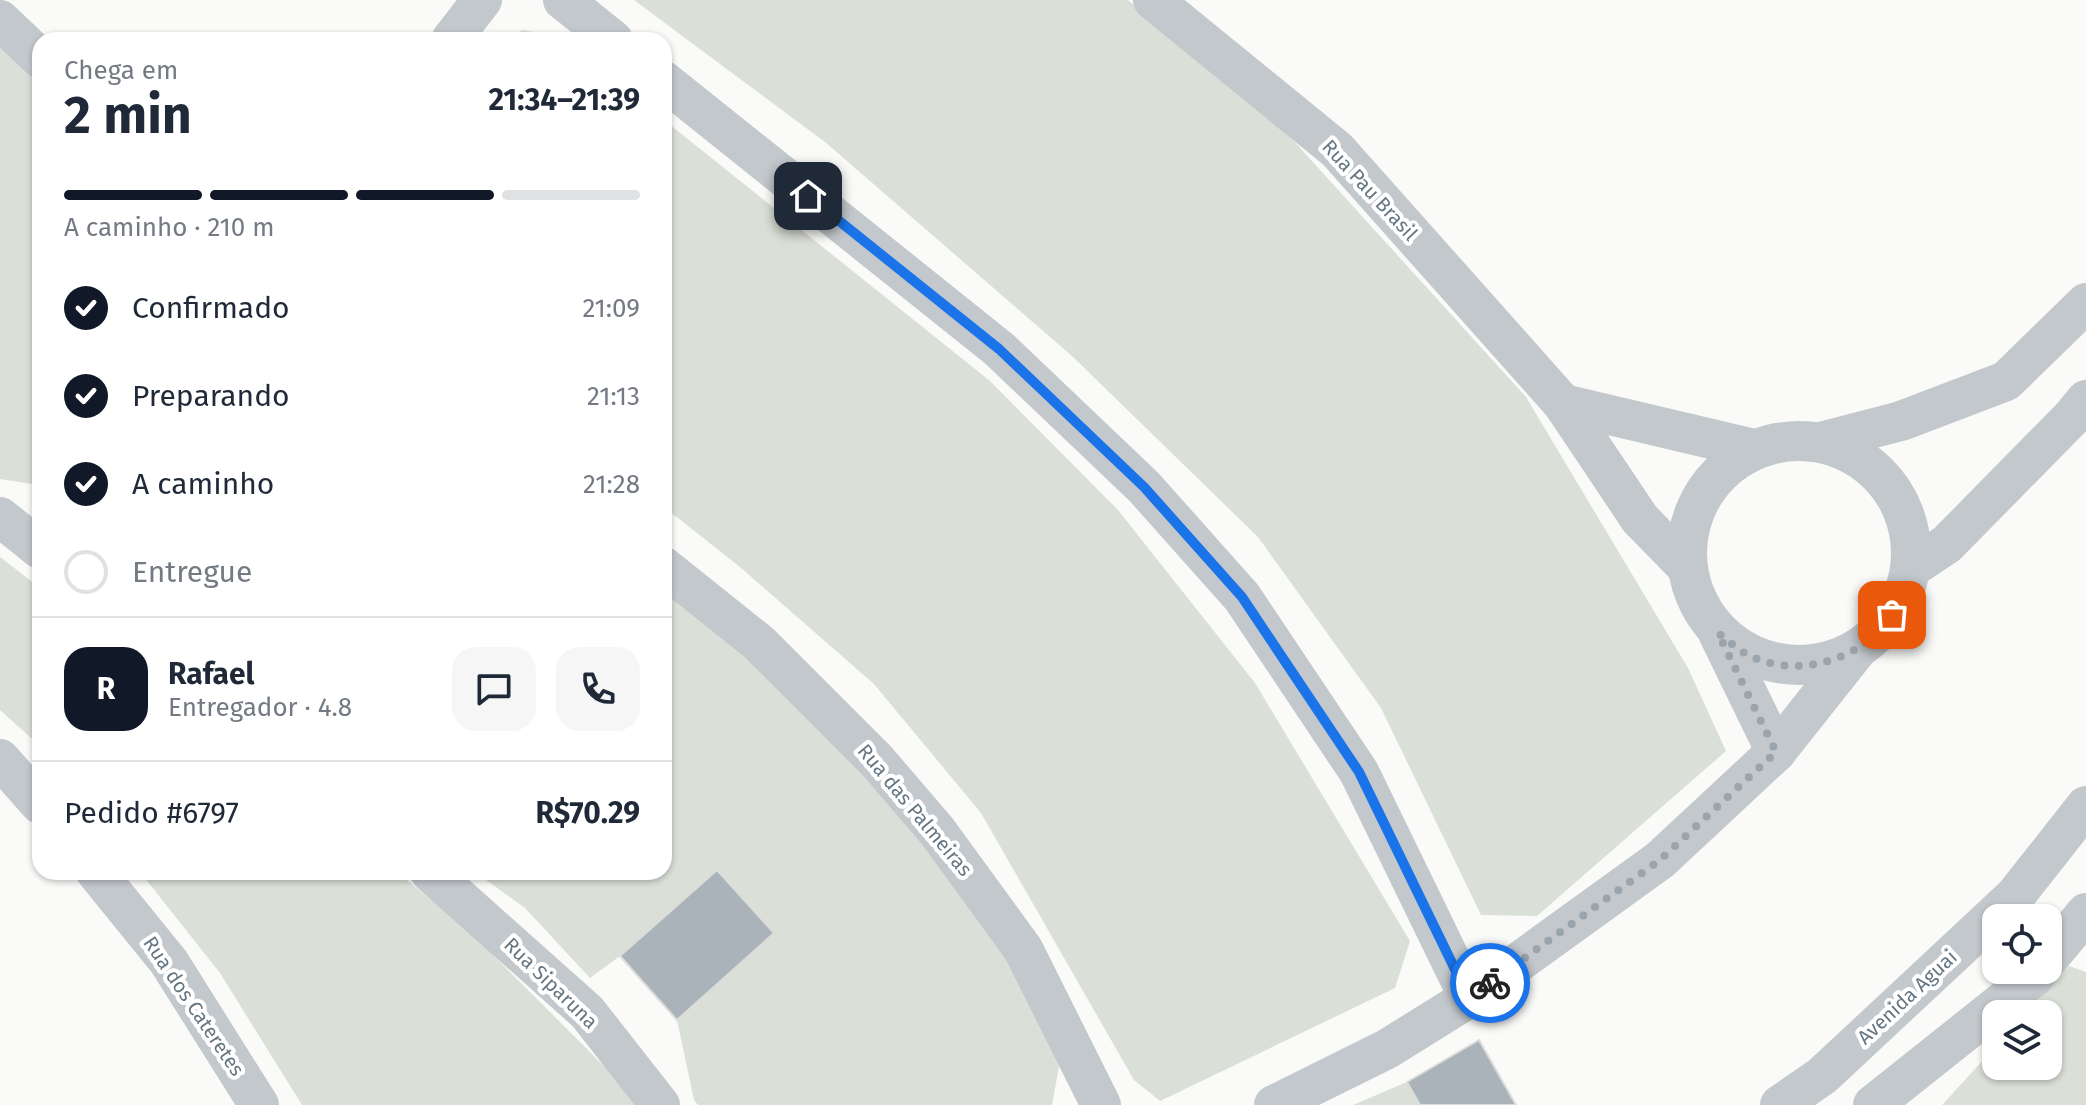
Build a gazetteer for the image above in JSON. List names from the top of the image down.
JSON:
{
  "streets": {
    "street": [
      "Rua Pau Brasil",
      "Rua das Palmeiras",
      "Rua Siparuna",
      "Avenida Aguai",
      "Rua dos Cateretes"
    ]
  },
  "page": {
    "heading": ["2 min", "Chega em", "21:34–21:39"],
    "panel": [
      "Rafael",
      "Entregador · 4.8",
      "Pedido #6797",
      "R$70.29"
    ],
    "bar": "A caminho · 210 m",
    "list": [
      ["Confirmado", "21:09"],
      ["Preparando", "21:13"],
      ["A caminho", "21:28"],
      "Entregue"
    ],
    "round": "R"
  }
}
